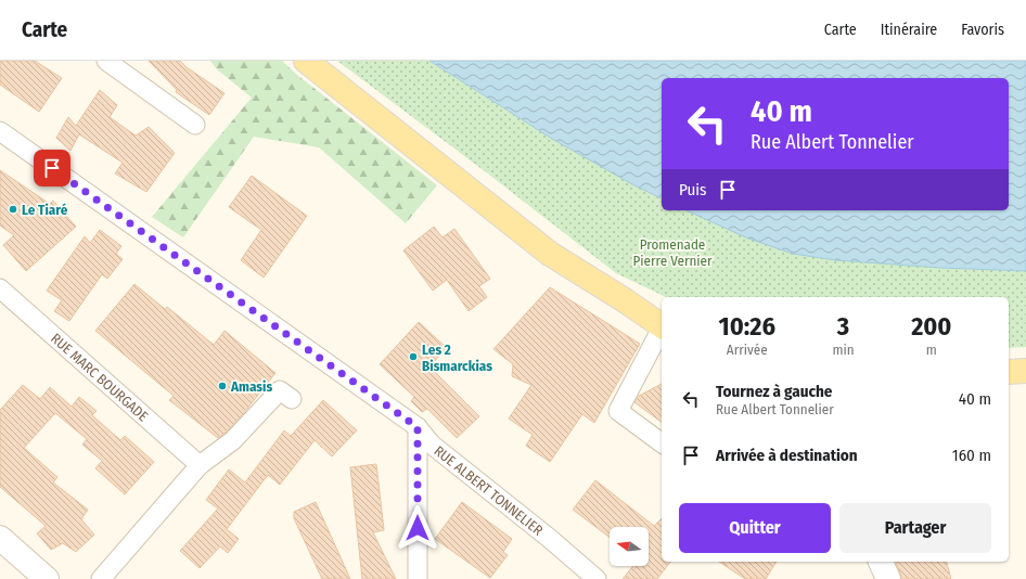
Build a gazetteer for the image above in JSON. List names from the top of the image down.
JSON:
{
  "streets": {
    "street": ["RUE MARC BOURGADE", "RUE ALBERT TONNELIER"]
  },
  "parks": ["Promenade Pierre Vernier"],
  "places": ["Le Tiaré", "Les 2 Bismarckias", "Amasis"],
  "north": "left",
  "page": {
    "header": "Carte",
    "nav": ["Carte", "Itinéraire", "Favoris"],
    "turn": ["40 m", "Rue Albert Tonnelier"],
    "then": "Puis",
    "eta": [
      "10:26",
      "Arrivée",
      "3",
      "min",
      "200",
      "m"
    ],
    "list": [
      {
        "name": "Tournez à gauche",
        "note": "Rue Albert Tonnelier",
        "value": "40 m"
      },
      {
        "name": "Arrivée à destination",
        "value": "160 m"
      }
    ],
    "buttons": ["Quitter", "Partager"]
  }
}
